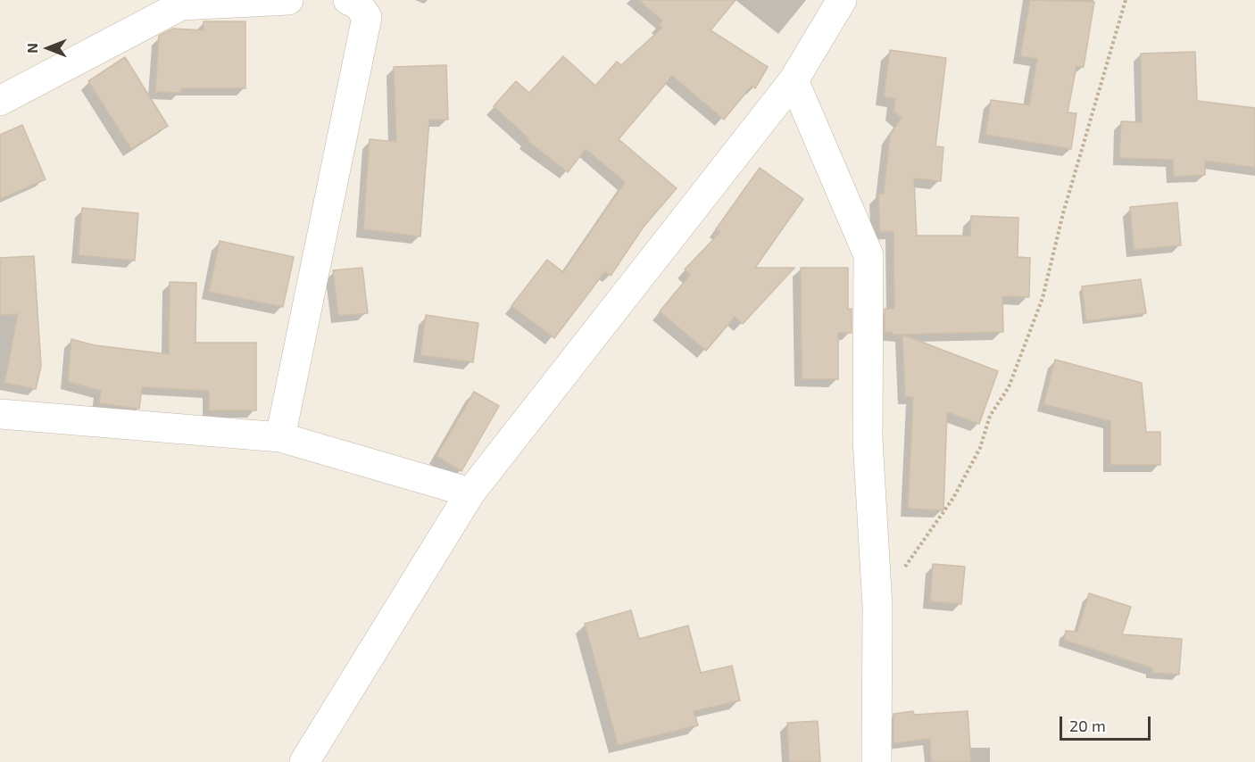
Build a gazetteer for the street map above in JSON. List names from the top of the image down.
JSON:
{
  "scale_bar": "20 m",
  "north": "left"
}
